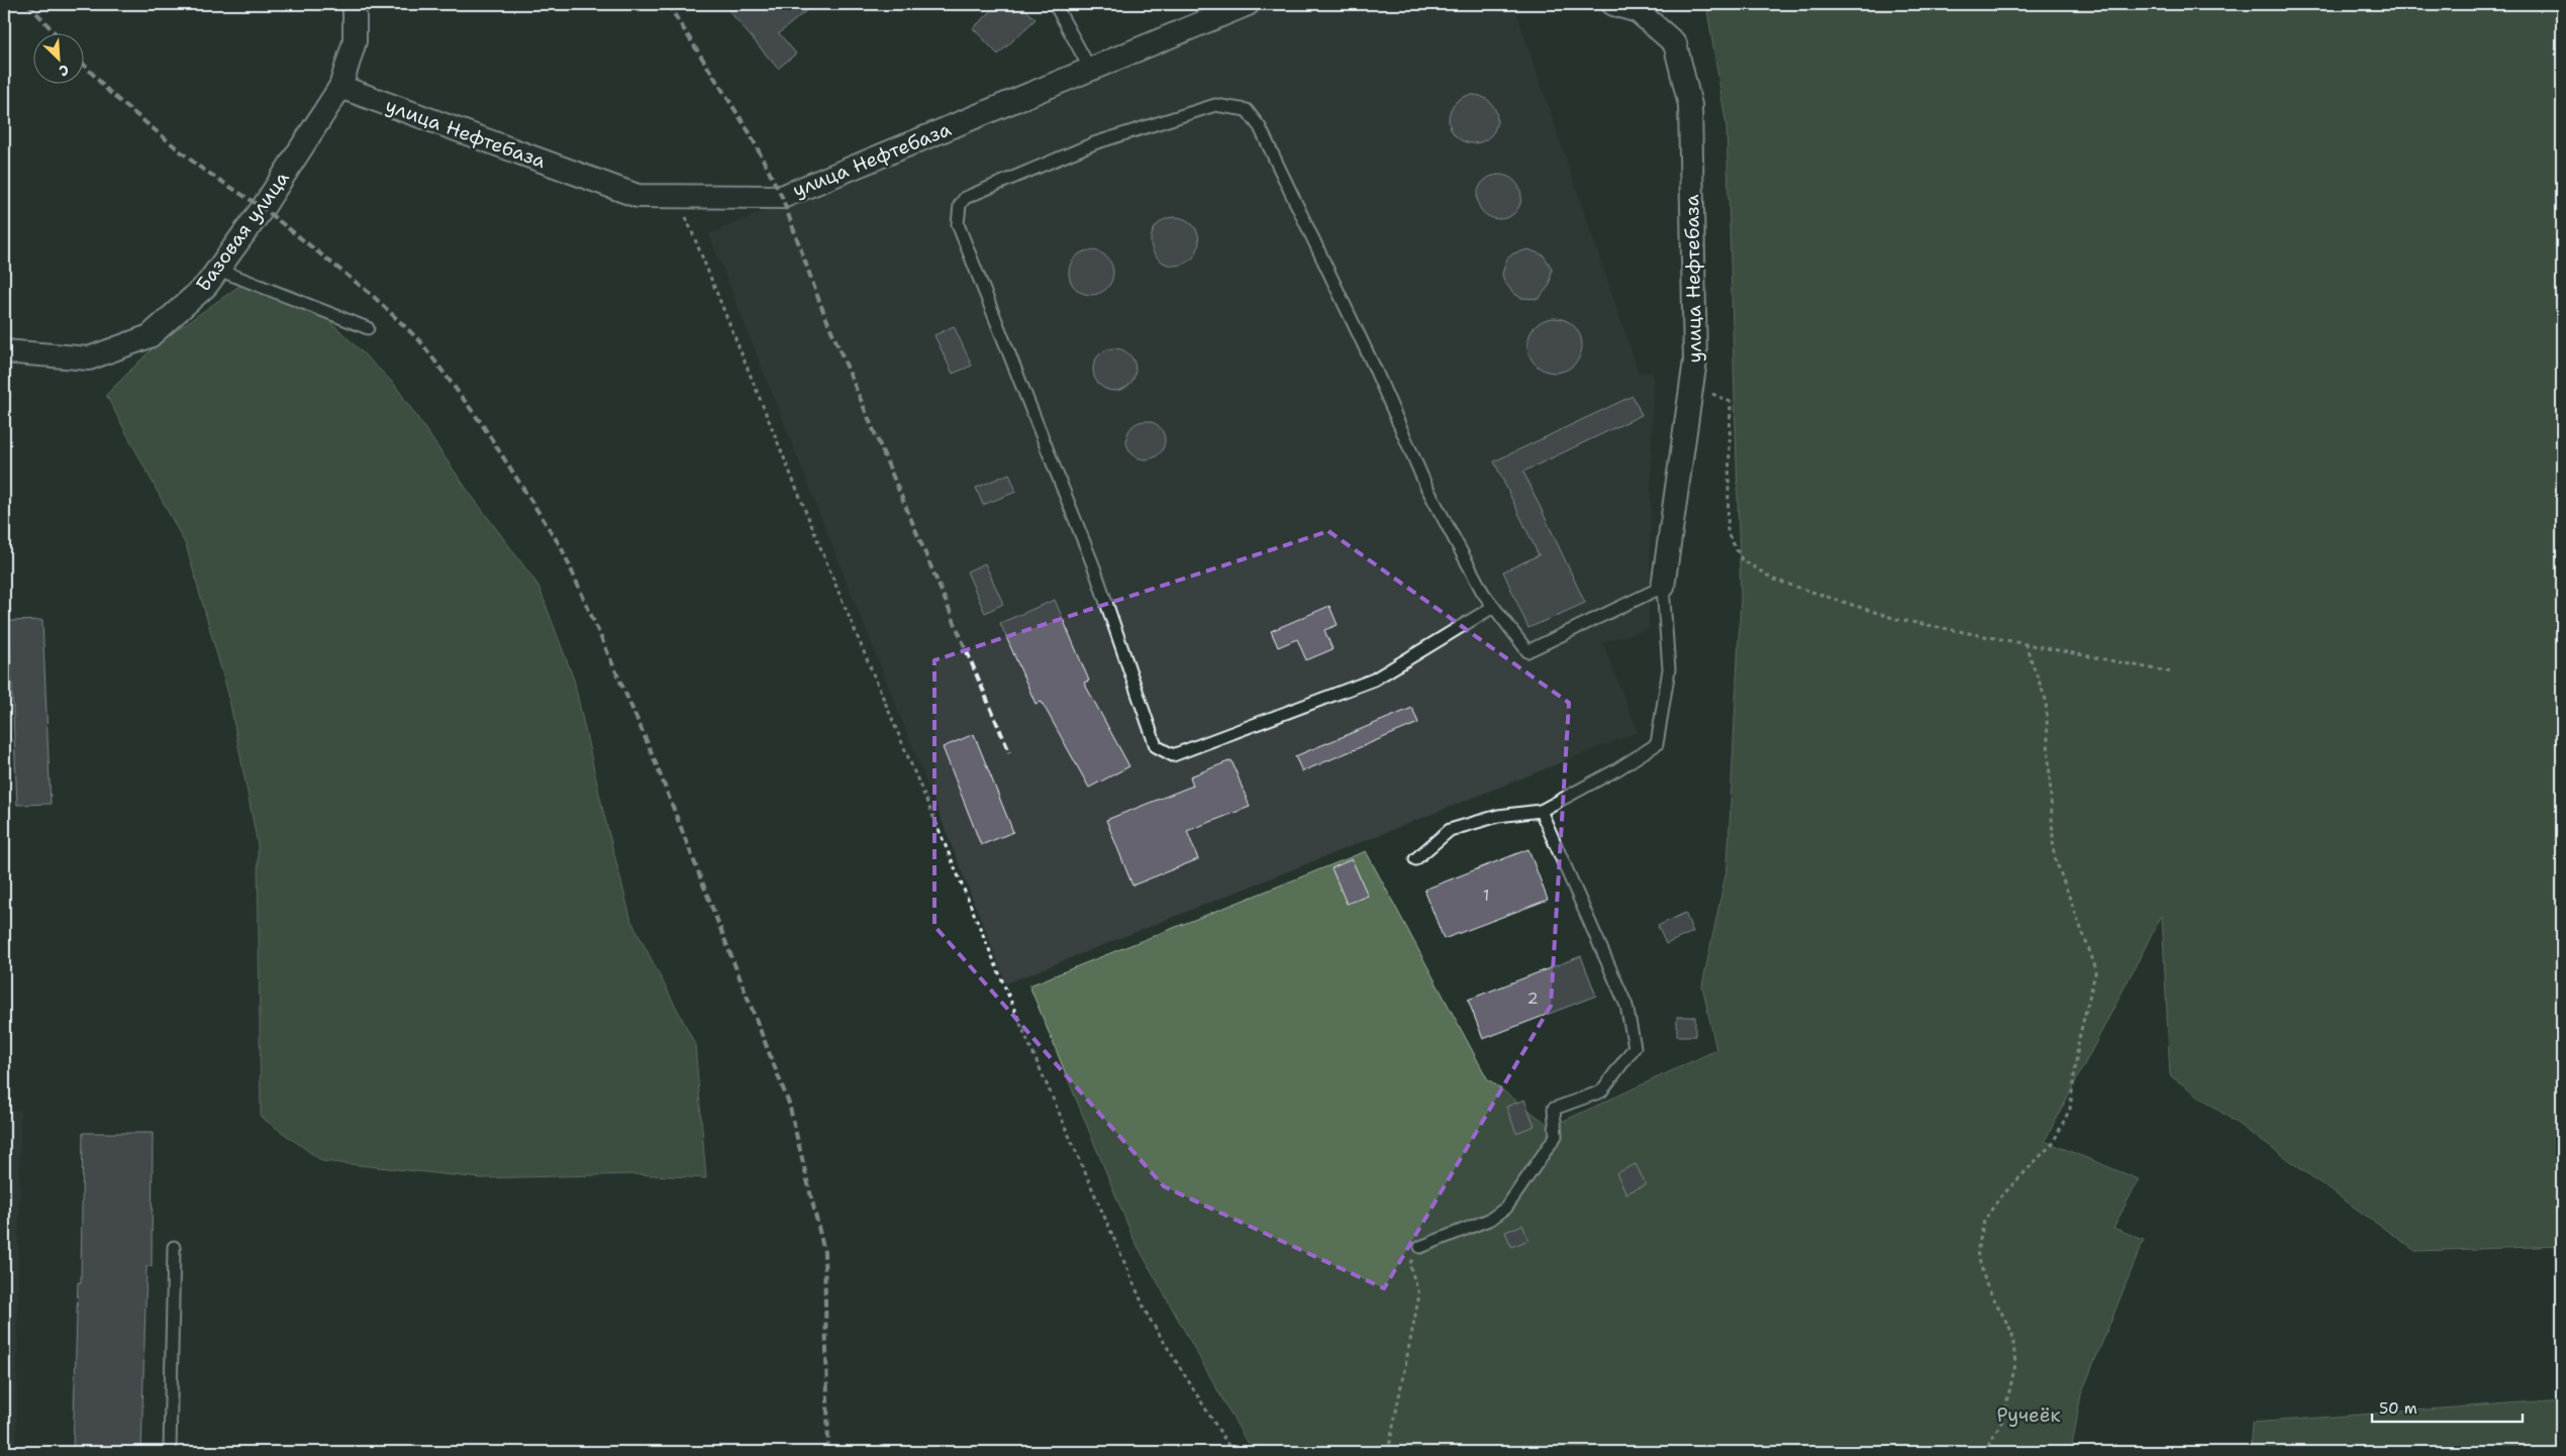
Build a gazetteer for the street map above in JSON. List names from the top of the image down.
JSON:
{
  "streets": {
    "street": ["улица Нефтебаза", "Базовая улица"]
  },
  "crossings": [
    ["улица Нефтебаза", "Базовая улица"]
  ],
  "parks": ["Ручеёк"],
  "house_numbers": ["1", "2"],
  "scale_bar": "50 m",
  "north": "bottom right"
}
